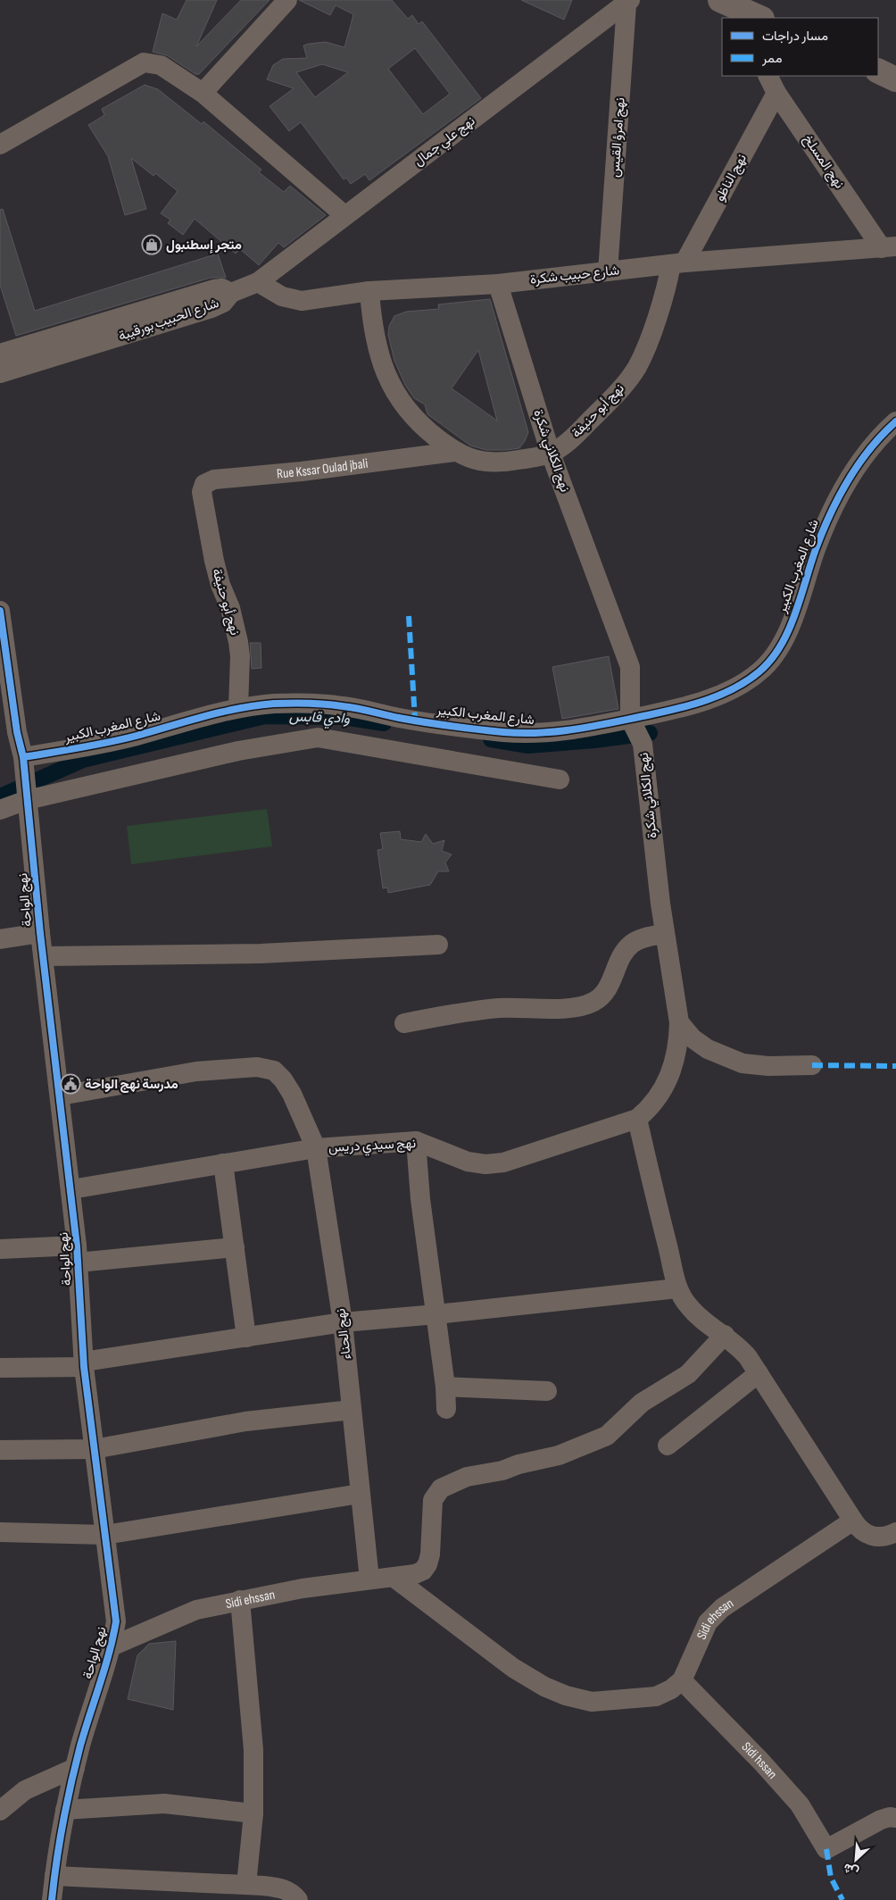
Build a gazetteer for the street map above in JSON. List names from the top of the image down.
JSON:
{
  "streets": {
    "street": [
      "نهج امرؤ القيس",
      "نهج علي جمال",
      "نهج المسلخ",
      "نهج الناظو",
      "شارع حبيب شكرة",
      "شارع الحبيب بورقيبة",
      "نهج أبو حنيفة",
      "نهج الكلاني شكرة",
      "Rue Kssar Oulad jbali",
      "شارع المغرب الكبير",
      "نهج الواحة",
      "نهج سيدي دريس",
      "نهج الحناء",
      "Sidi ehssan",
      "Sidi hssan"
    ]
  },
  "crossings": [
    ["نهج امرؤ القيس", "نهج علي جمال"],
    ["نهج امرؤ القيس", "شارع حبيب شكرة"],
    ["نهج علي جمال", "شارع حبيب شكرة"],
    ["نهج علي جمال", "شارع الحبيب بورقيبة"],
    ["نهج المسلخ", "نهج الناظو"],
    ["نهج المسلخ", "شارع حبيب شكرة"],
    ["نهج الناظو", "شارع حبيب شكرة"],
    ["نهج الناظو", "نهج أبو حنيفة"],
    ["شارع حبيب شكرة", "نهج أبو حنيفة"],
    ["شارع حبيب شكرة", "نهج الكلاني شكرة"],
    ["نهج أبو حنيفة", "نهج الكلاني شكرة"],
    ["نهج أبو حنيفة", "Rue Kssar Oulad jbali"],
    ["نهج أبو حنيفة", "شارع المغرب الكبير"],
    ["نهج الكلاني شكرة", "شارع المغرب الكبير"],
    ["نهج الكلاني شكرة", "نهج سيدي دريس"],
    ["شارع المغرب الكبير", "نهج الواحة"],
    ["نهج الواحة", "نهج سيدي دريس"],
    ["نهج الواحة", "نهج الحناء"],
    ["نهج الواحة", "Sidi ehssan"],
    ["نهج سيدي دريس", "نهج الحناء"],
    ["نهج الحناء", "Sidi ehssan"],
    ["Sidi ehssan", "Sidi hssan"]
  ],
  "water": ["وادي قابس"],
  "places": {
    "shop": ["متجر إسطنبول"],
    "public building": ["مدرسة نهج الواحة"]
  },
  "legend": ["مسار دراجات", "ممر"],
  "north": "bottom left"
}
